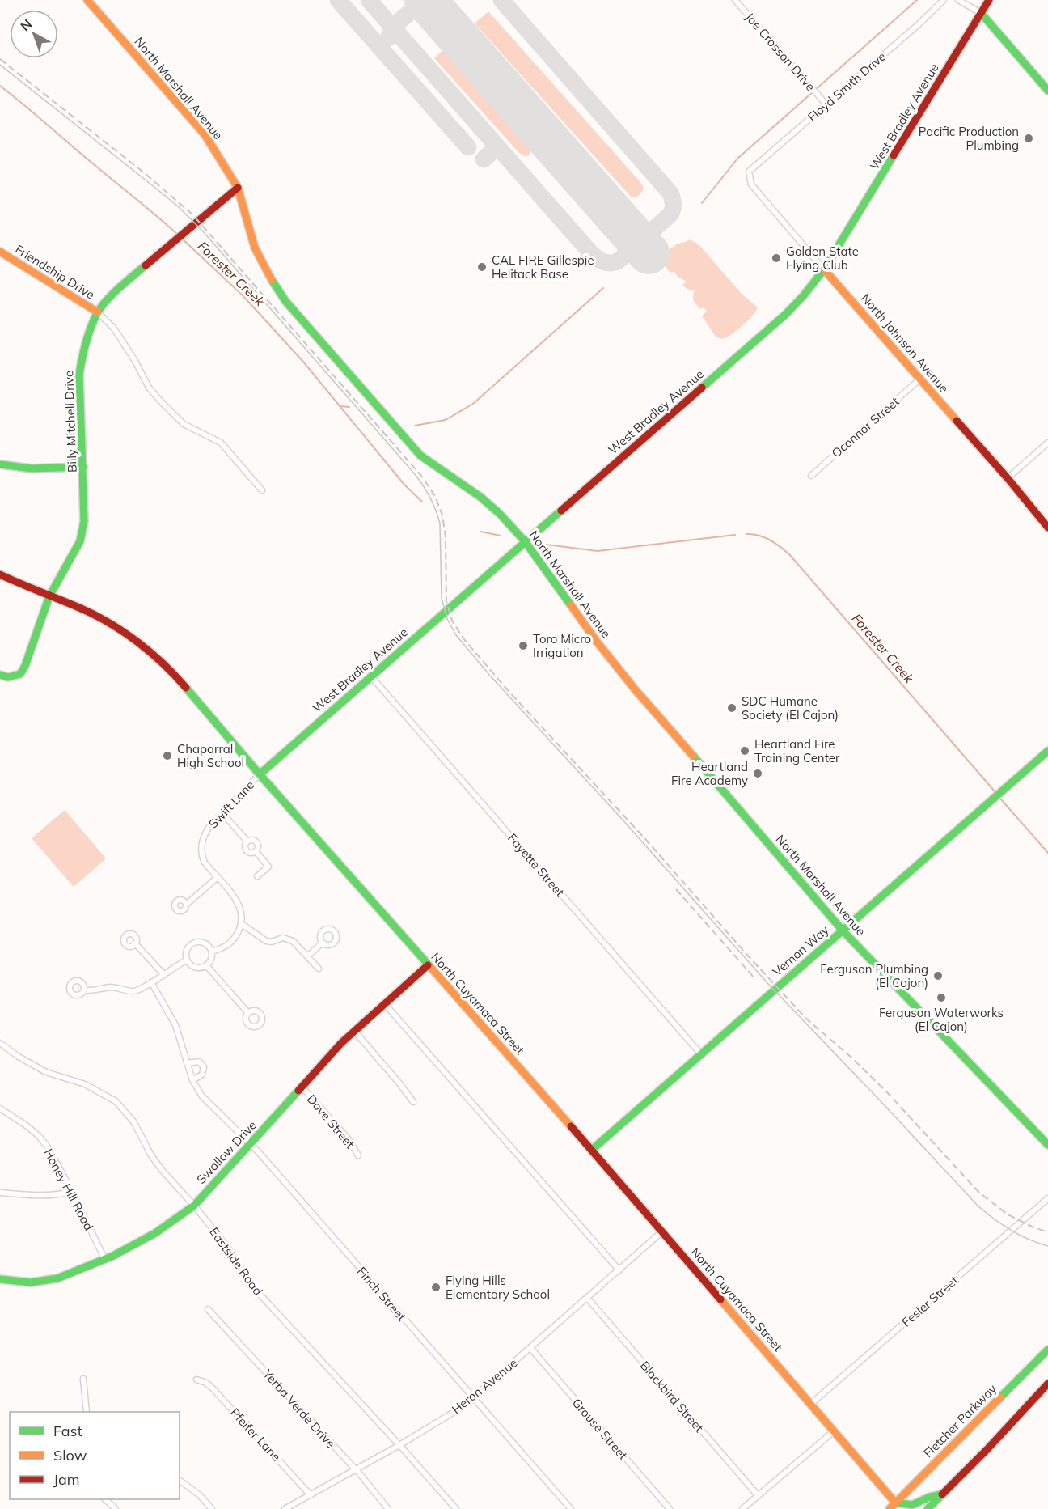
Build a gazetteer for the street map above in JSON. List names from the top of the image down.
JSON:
{
  "streets": {
    "main road": [
      "North Marshall Avenue",
      "West Bradley Avenue",
      "Friendship Drive",
      "North Johnson Avenue",
      "Billy Mitchell Drive",
      "Vernon Way",
      "North Cuyamaca Street",
      "Swallow Drive",
      "Fletcher Parkway"
    ],
    "street": [
      "Joe Crosson Drive",
      "Floyd Smith Drive",
      "Oconnor Street",
      "Swift Lane",
      "Fayette Street",
      "Dove Street",
      "Honey Hill Road",
      "Eastside Road",
      "Finch Street",
      "Fesler Street",
      "Heron Avenue",
      "Blackbird Street",
      "Yerba Verde Drive",
      "Grouse Street",
      "Pfeifer Lane"
    ]
  },
  "crossings": [
    ["Joe Crosson Drive", "Floyd Smith Drive"],
    ["Floyd Smith Drive", "North Johnson Avenue"],
    ["North Marshall Avenue", "West Bradley Avenue"],
    ["North Marshall Avenue", "Billy Mitchell Drive"],
    ["North Marshall Avenue", "Vernon Way"],
    ["West Bradley Avenue", "North Johnson Avenue"],
    ["West Bradley Avenue", "Swift Lane"],
    ["West Bradley Avenue", "Fayette Street"],
    ["West Bradley Avenue", "North Cuyamaca Street"],
    ["Friendship Drive", "Billy Mitchell Drive"],
    ["North Johnson Avenue", "Oconnor Street"],
    ["Billy Mitchell Drive", "North Cuyamaca Street"],
    ["Swift Lane", "North Cuyamaca Street"],
    ["Fayette Street", "Vernon Way"],
    ["Vernon Way", "North Cuyamaca Street"],
    ["North Cuyamaca Street", "Swallow Drive"],
    ["North Cuyamaca Street", "Fesler Street"],
    ["North Cuyamaca Street", "Heron Avenue"],
    ["North Cuyamaca Street", "Fletcher Parkway"],
    ["Dove Street", "Swallow Drive"],
    ["Swallow Drive", "Honey Hill Road"],
    ["Swallow Drive", "Eastside Road"],
    ["Swallow Drive", "Finch Street"],
    ["Eastside Road", "Heron Avenue"],
    ["Finch Street", "Heron Avenue"],
    ["Heron Avenue", "Blackbird Street"],
    ["Heron Avenue", "Yerba Verde Drive"],
    ["Heron Avenue", "Grouse Street"],
    ["Heron Avenue", "Pfeifer Lane"]
  ],
  "water": ["Forester Creek"],
  "places": [
    "Pacific Production Plumbing",
    "Golden State Flying Club",
    "CAL FIRE Gillespie Helitack Base",
    "Toro Micro Irrigation",
    "SDC Humane Society (El Cajon)",
    "Heartland Fire Training Center",
    "Chaparral High School",
    "Heartland Fire Academy",
    "Ferguson Plumbing (El Cajon)",
    "Ferguson Waterworks (El Cajon)",
    "Flying Hills Elementary School"
  ],
  "legend": ["Fast", "Slow", "Jam"],
  "north": "top left"
}
